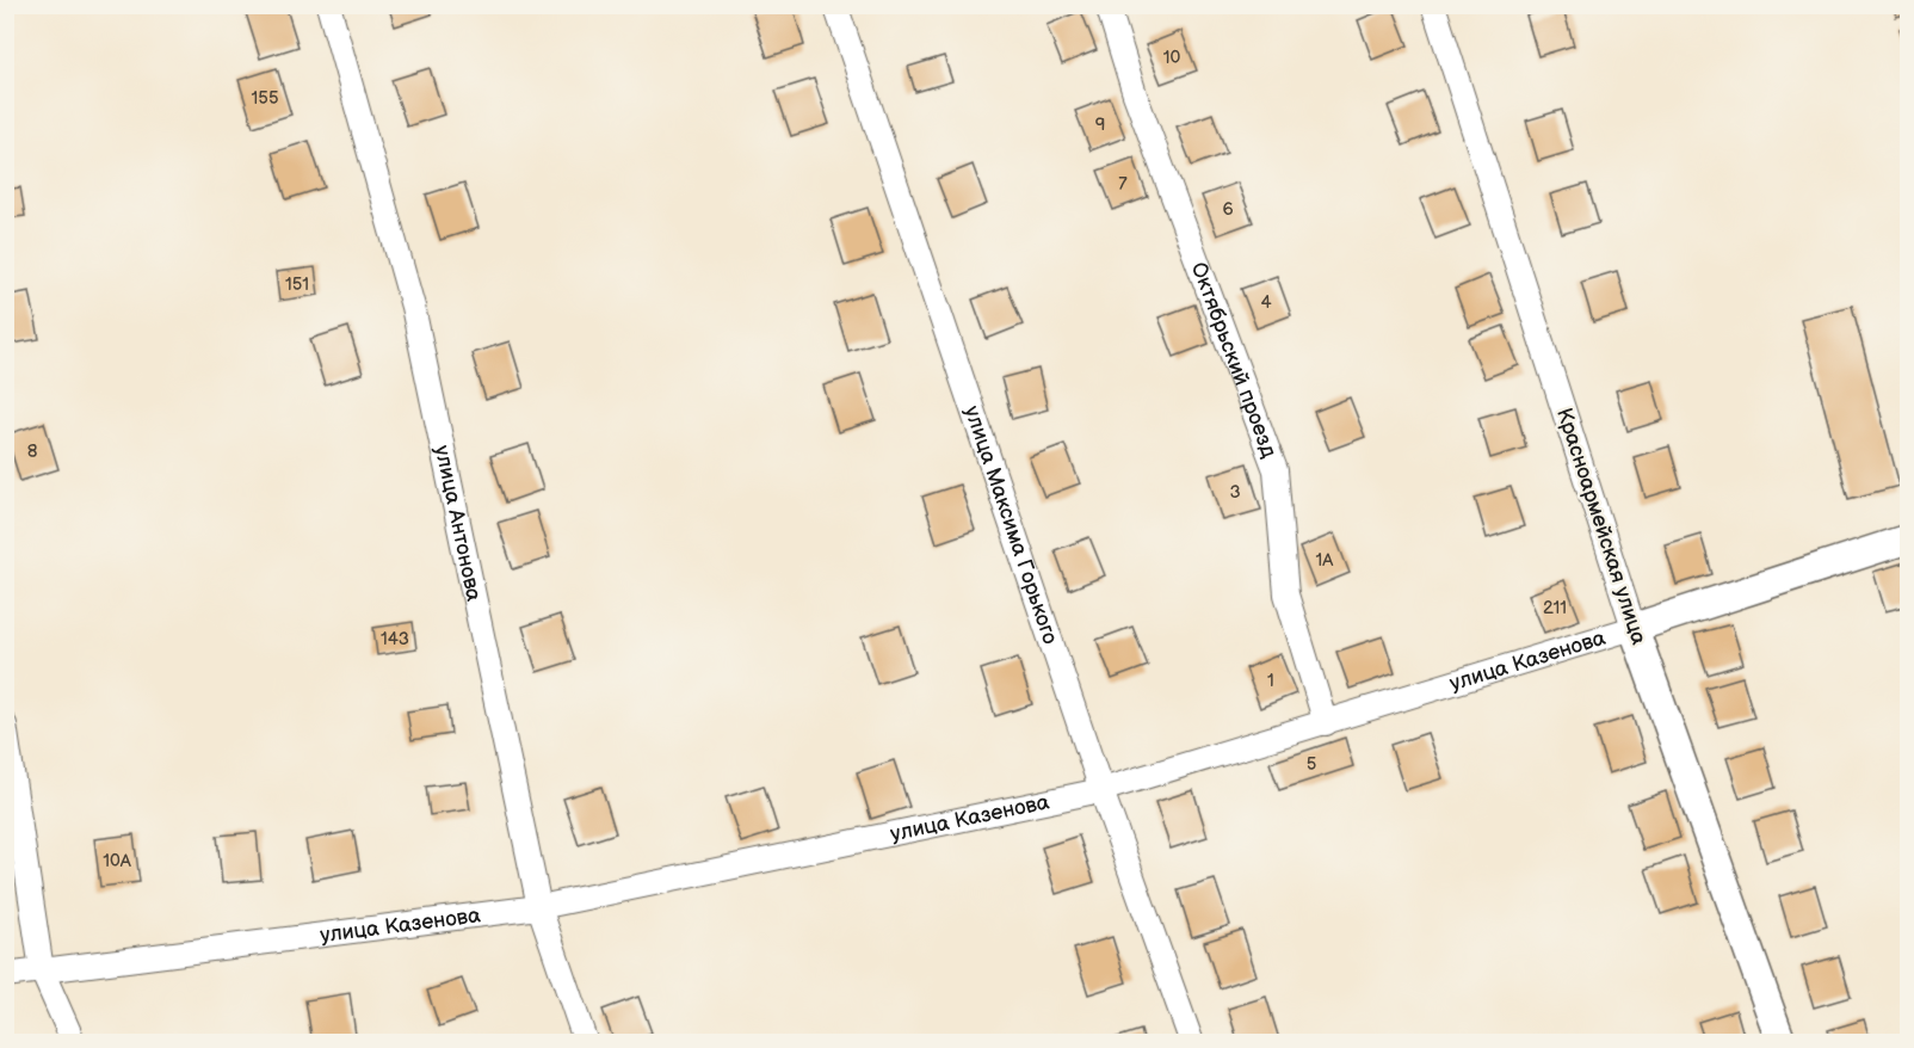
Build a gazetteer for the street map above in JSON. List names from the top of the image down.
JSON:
{
  "streets": {
    "street": [
      "Октябрьский проезд",
      "улица Антонова",
      "улица Максима Горького",
      "Красноармейская улица",
      "улица Казенова"
    ]
  },
  "crossings": [
    ["Октябрьский проезд", "улица Казенова"],
    ["улица Антонова", "улица Казенова"],
    ["улица Максима Горького", "улица Казенова"],
    ["Красноармейская улица", "улица Казенова"]
  ],
  "house_numbers": [
    "10",
    "155",
    "9",
    "7",
    "6",
    "151",
    "4",
    "8",
    "3",
    "1А",
    "211",
    "143",
    "1",
    "5",
    "10А"
  ]
}
